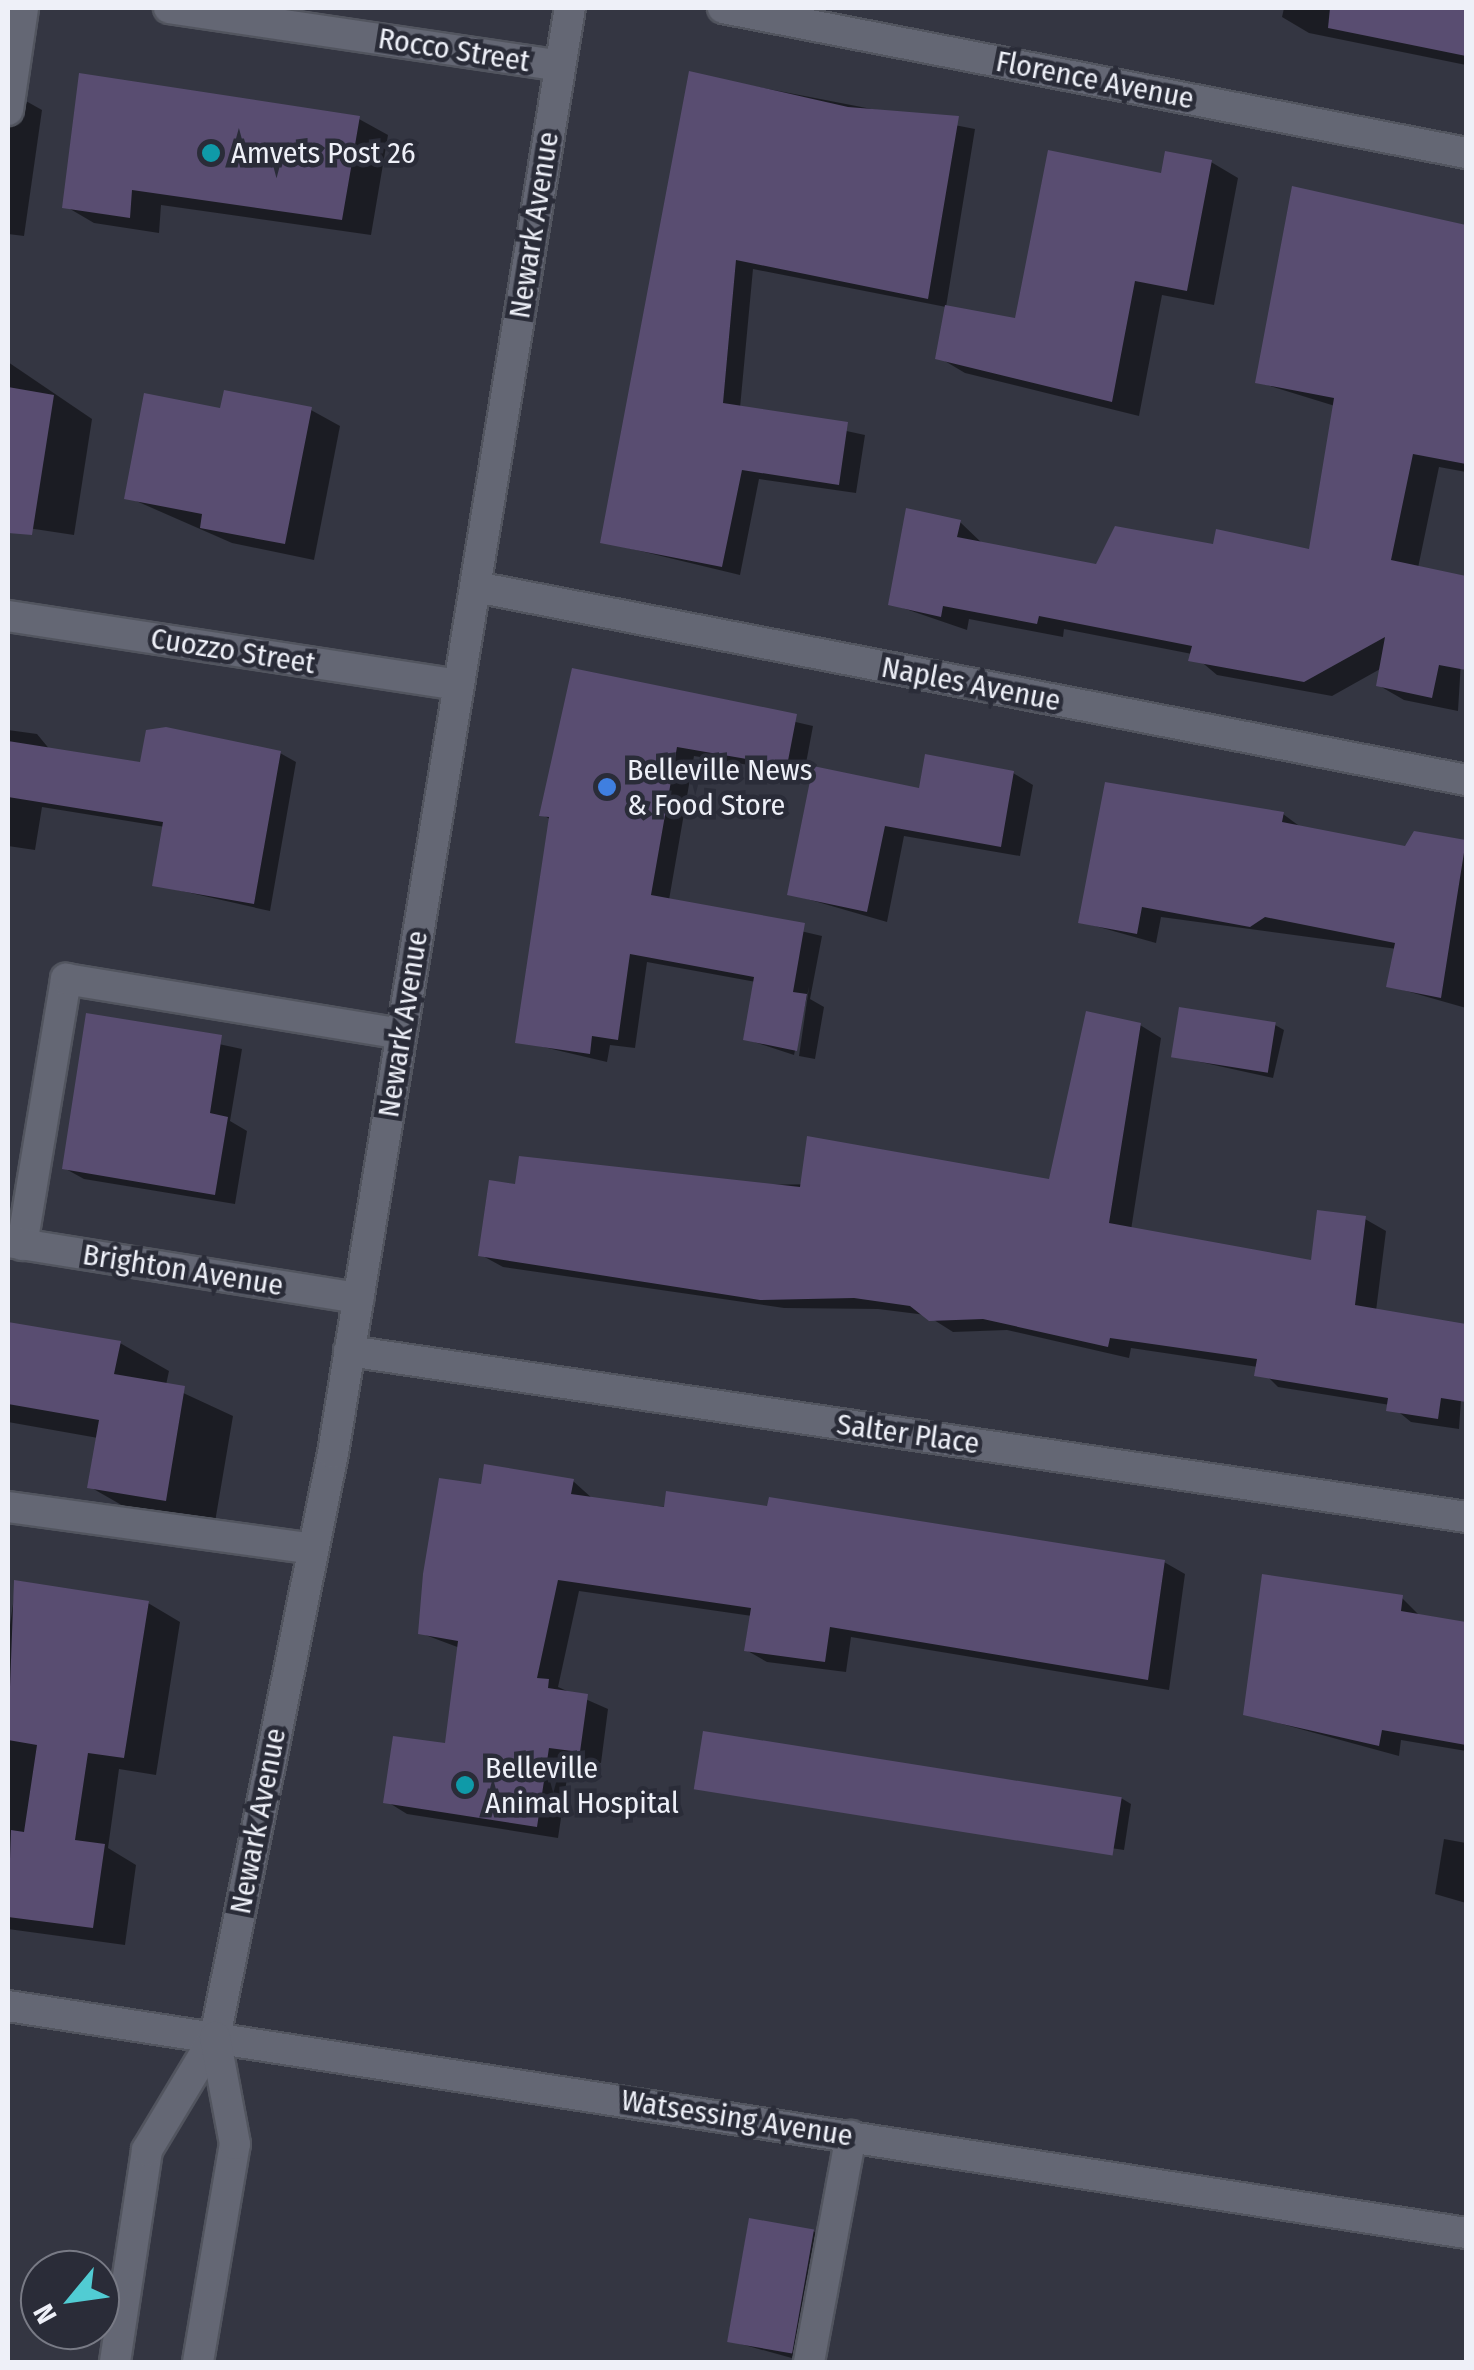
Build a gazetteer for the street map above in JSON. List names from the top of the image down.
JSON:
{
  "streets": {
    "street": [
      "Rocco Street",
      "Florence Avenue",
      "Newark Avenue",
      "Cuozzo Street",
      "Naples Avenue",
      "Brighton Avenue",
      "Salter Place",
      "Watsessing Avenue"
    ]
  },
  "crossings": [
    ["Rocco Street", "Newark Avenue"],
    ["Newark Avenue", "Cuozzo Street"],
    ["Newark Avenue", "Naples Avenue"],
    ["Newark Avenue", "Brighton Avenue"],
    ["Newark Avenue", "Salter Place"],
    ["Newark Avenue", "Watsessing Avenue"]
  ],
  "places": ["Amvets Post 26", "Belleville News & Food Store", "Belleville Animal Hospital"],
  "north": "bottom left"
}
